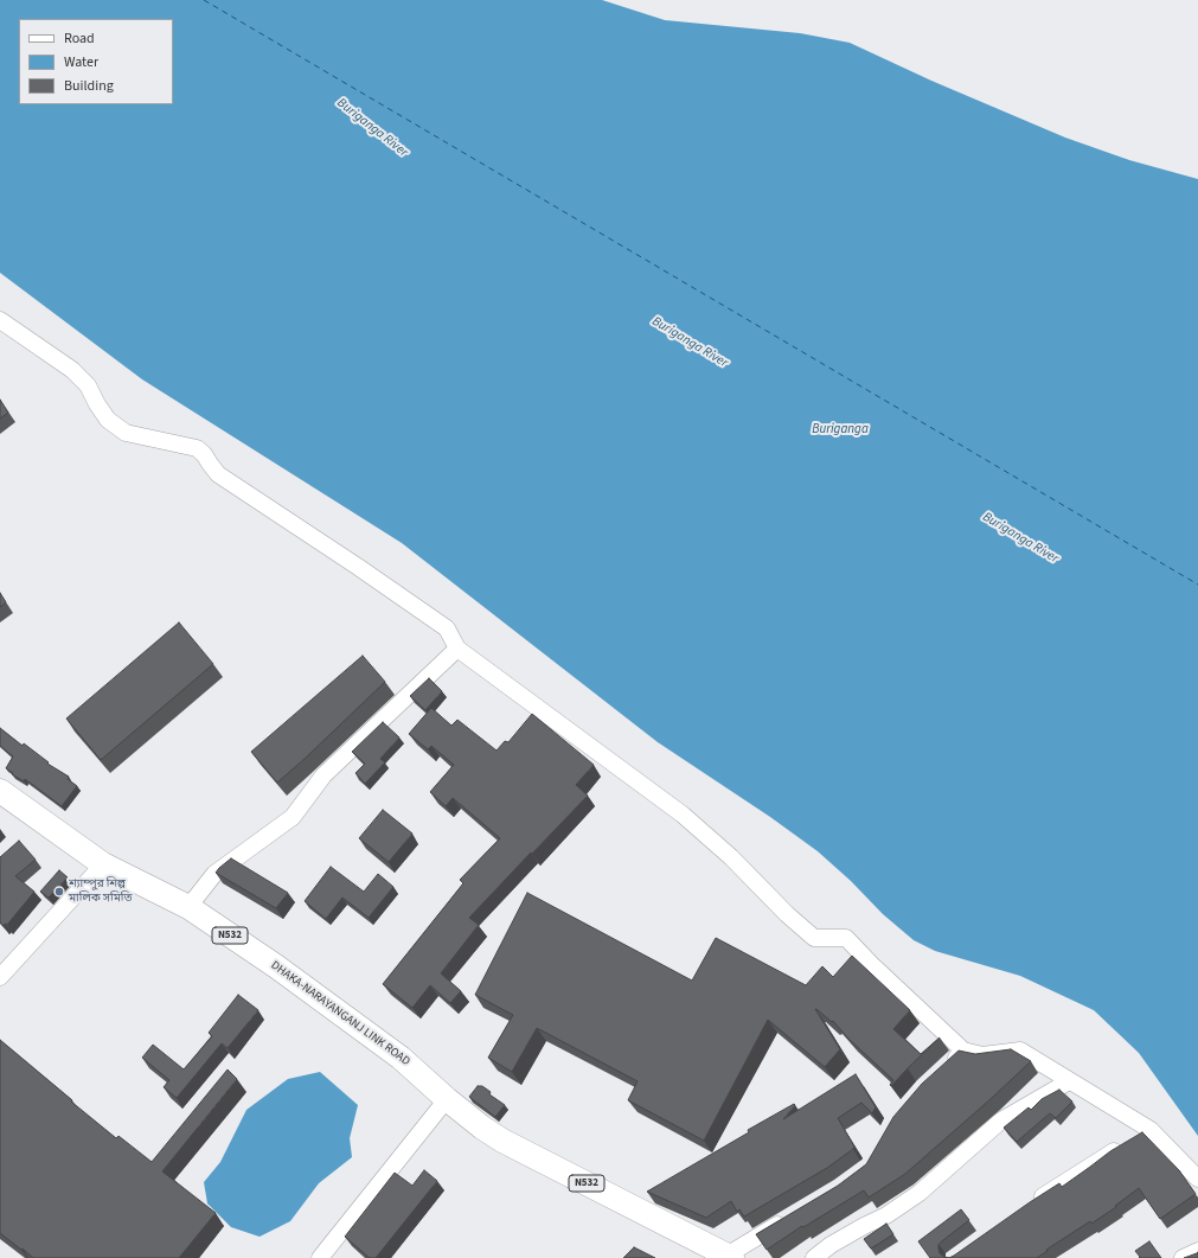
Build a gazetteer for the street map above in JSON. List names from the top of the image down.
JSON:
{
  "streets": {
    "highway": ["N532", "DHAKA-NARAYANGANJ LINK ROAD"]
  },
  "water": ["Buriganga River", "Buriganga"],
  "places": ["শ্যাম্পুর শিল্প মালিক সমিতি"],
  "legend": ["Road", "Water", "Building"]
}
